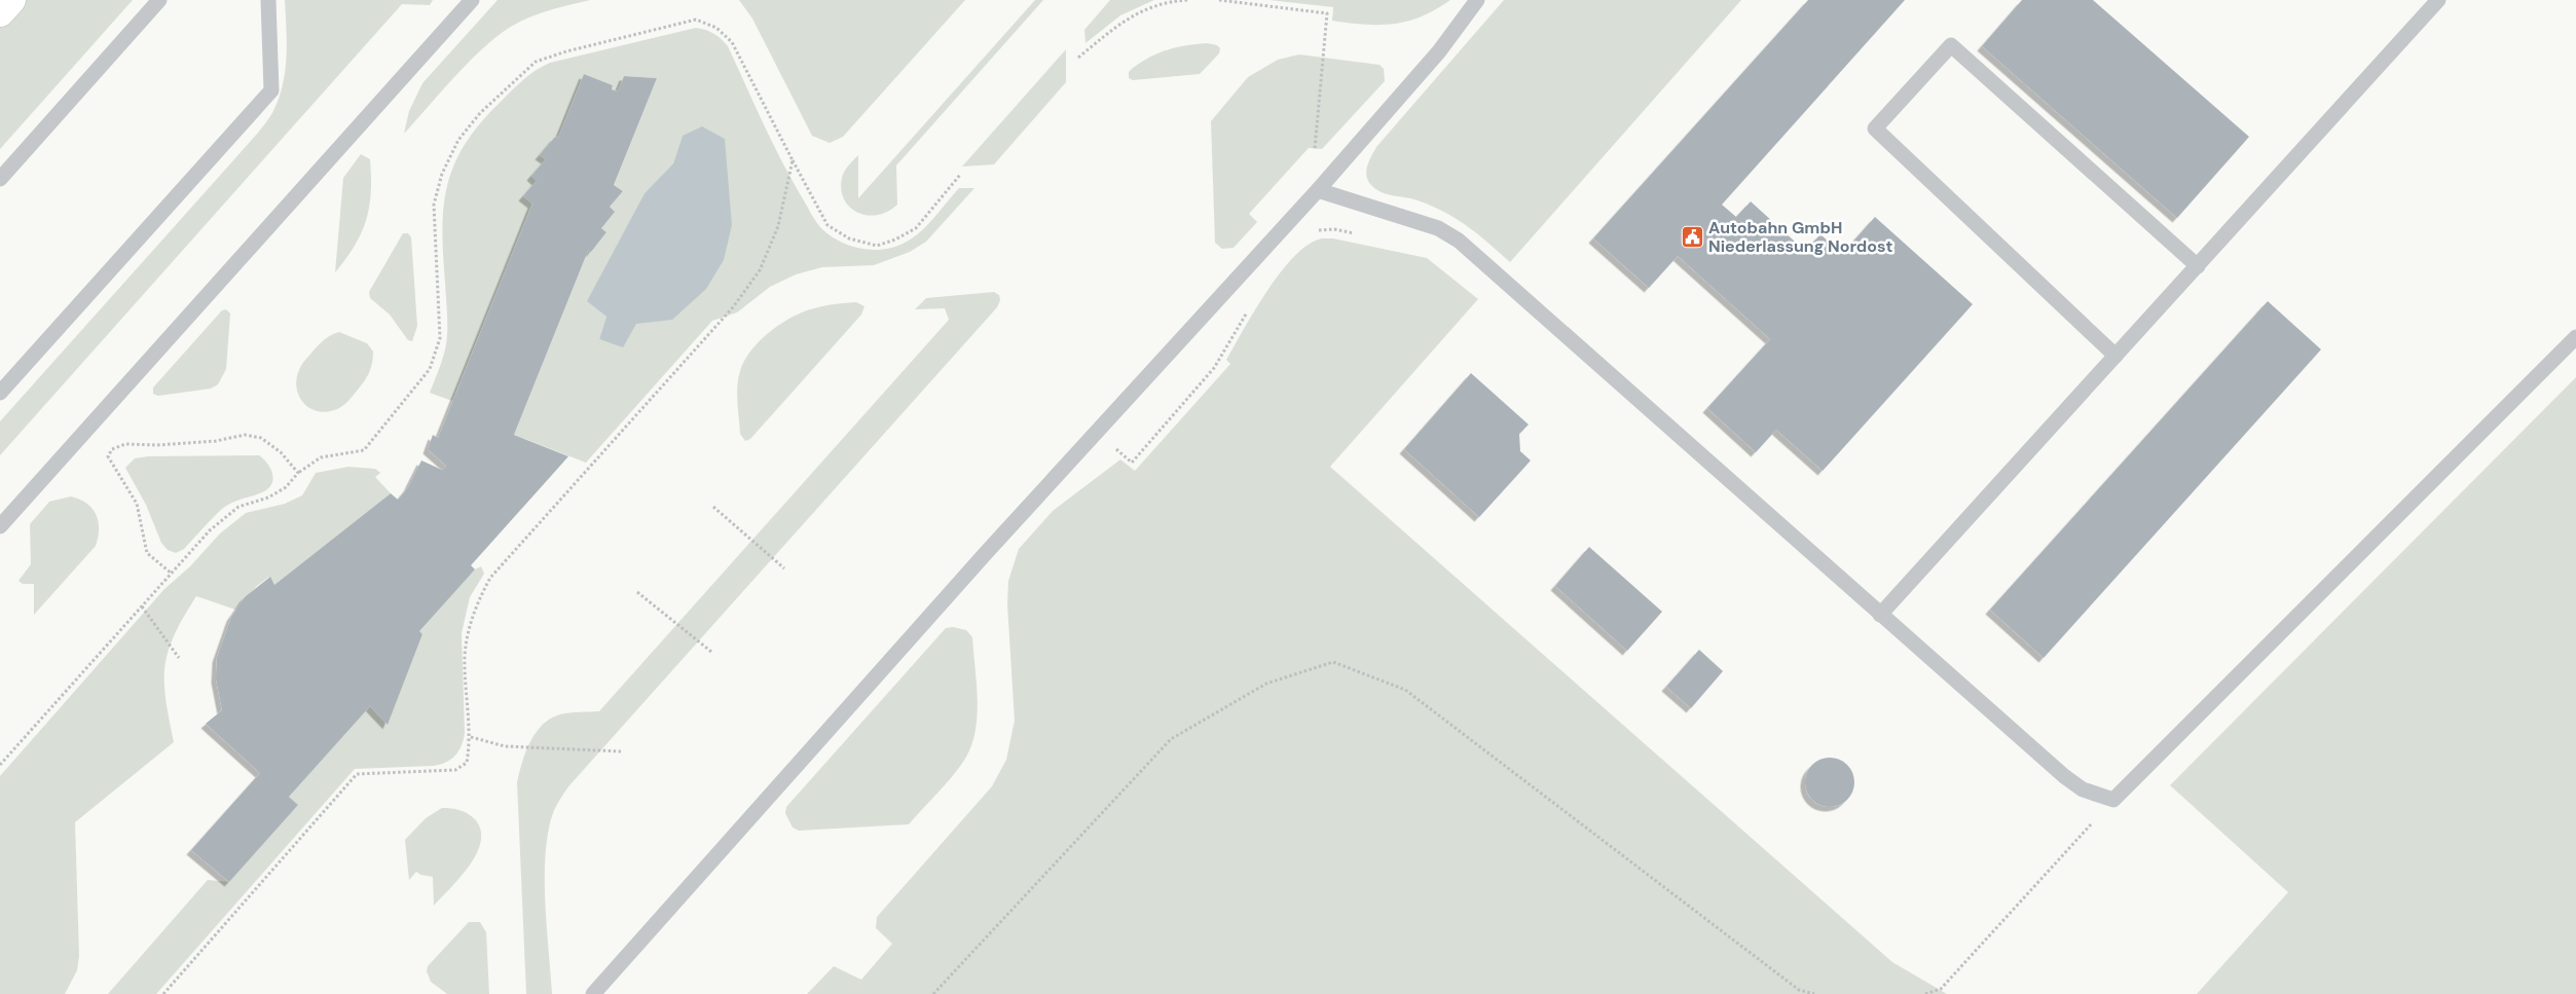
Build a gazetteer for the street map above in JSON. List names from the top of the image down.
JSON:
{
  "places": {
    "public building": ["Autobahn GmbH Niederlassung Nordost"]
  }
}
